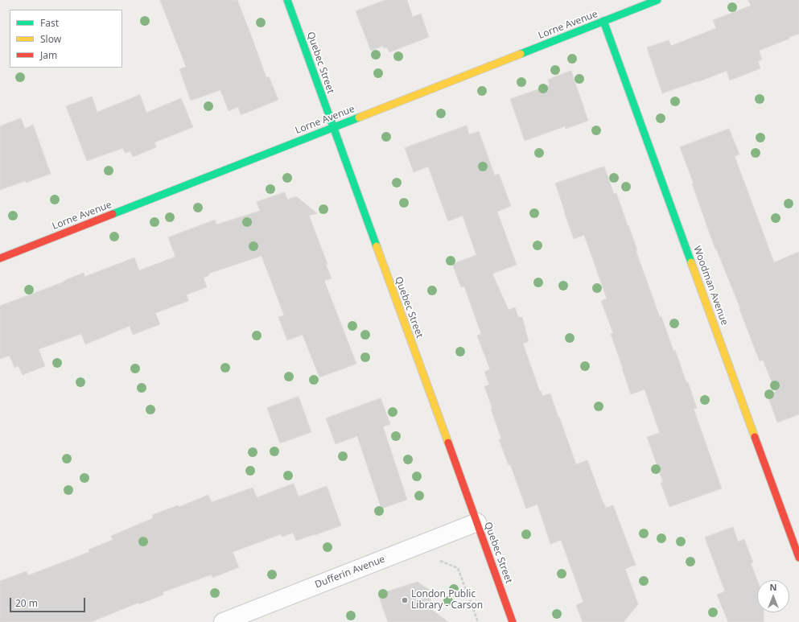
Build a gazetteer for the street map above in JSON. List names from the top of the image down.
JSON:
{
  "streets": {
    "street": [
      "Lorne Avenue",
      "Quebec Street",
      "Woodman Avenue",
      "Dufferin Avenue"
    ]
  },
  "crossings": [
    ["Lorne Avenue", "Quebec Street"],
    ["Lorne Avenue", "Woodman Avenue"],
    ["Quebec Street", "Dufferin Avenue"]
  ],
  "places": ["London Public Library - Carson"],
  "legend": ["Fast", "Slow", "Jam"],
  "scale_bar": "20 m",
  "north": "top"
}
